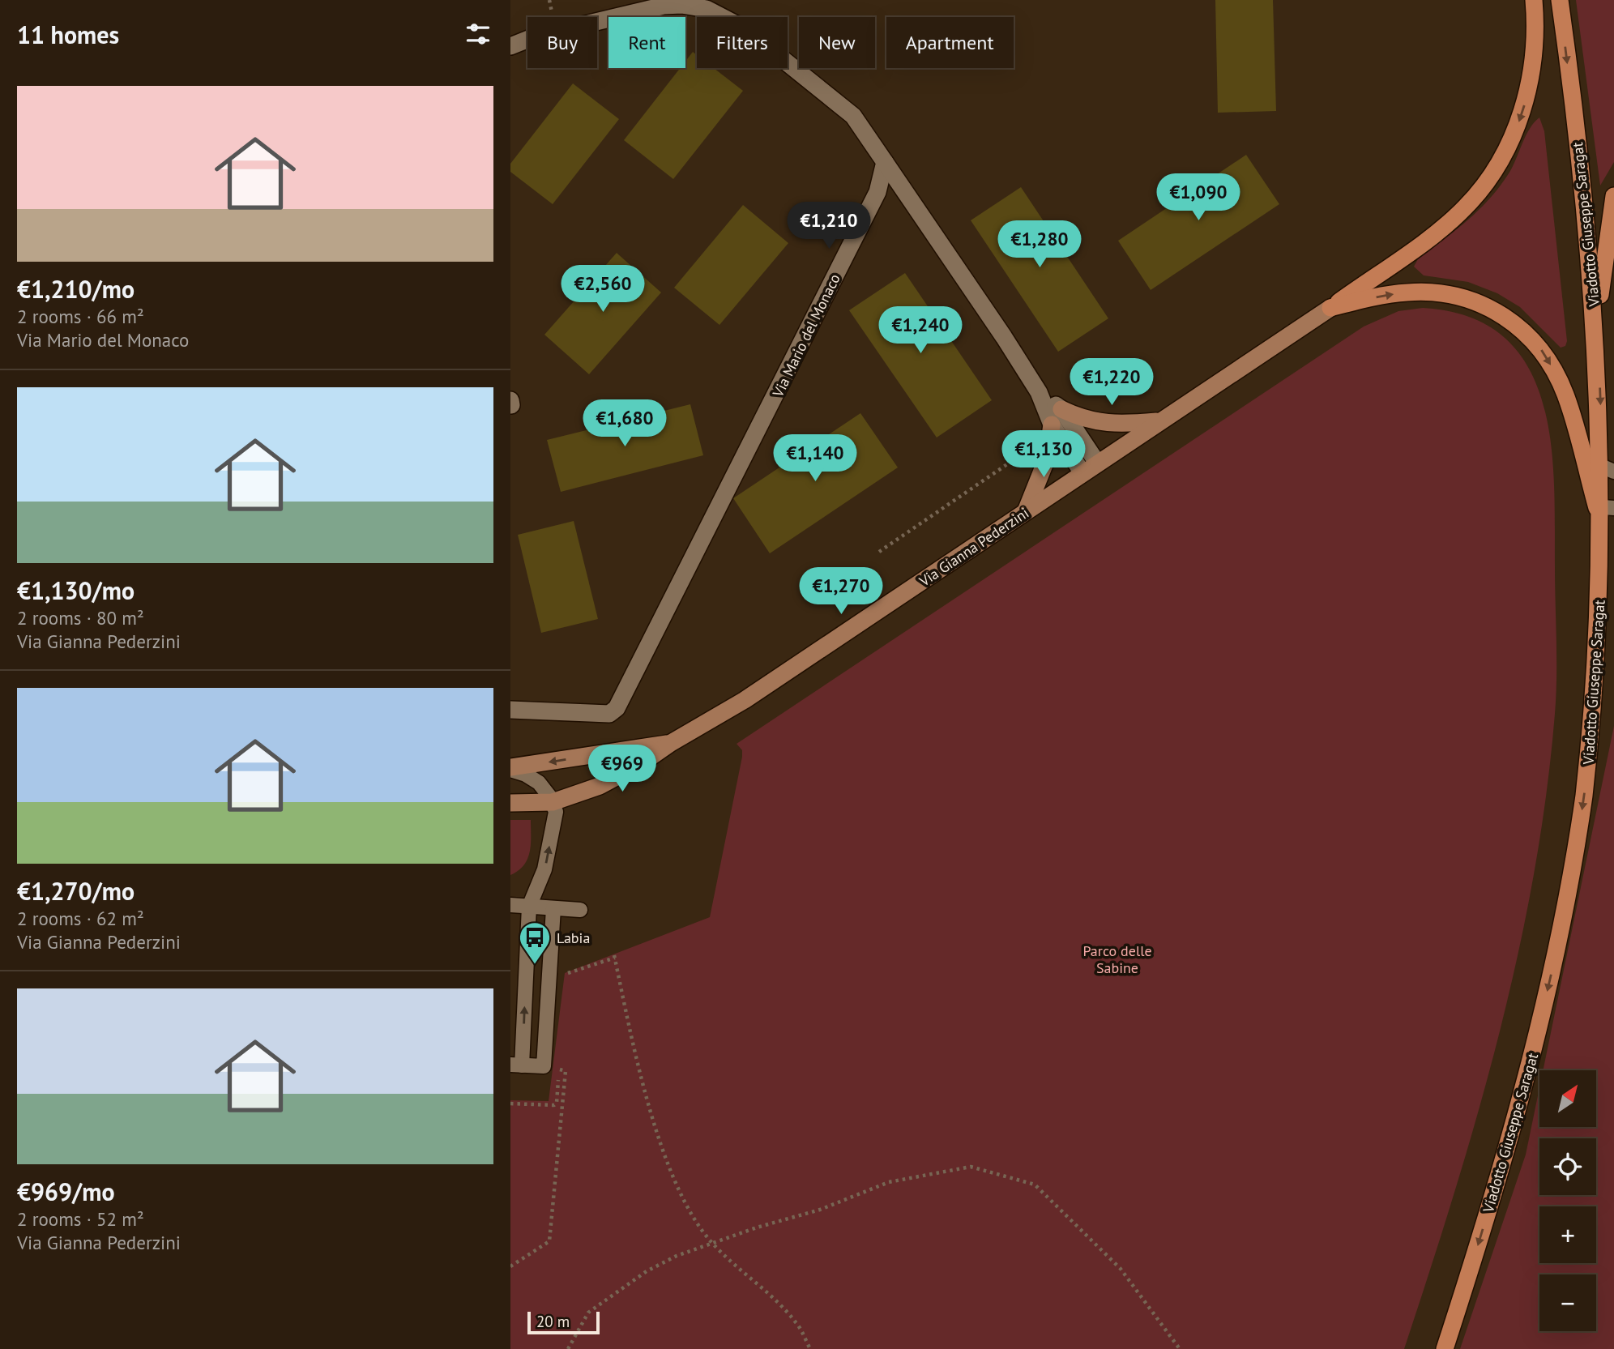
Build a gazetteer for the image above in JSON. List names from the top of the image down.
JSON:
{
  "streets": {
    "main road": ["Viadotto Giuseppe Saragat"],
    "street": ["Via Mario del Monaco", "Via Gianna Pederzini"]
  },
  "one_way": ["Viadotto Giuseppe Saragat"],
  "parks": ["Parco delle Sabine"],
  "places": {
    "bus stop": ["Labia"]
  },
  "scale_bar": "20 m",
  "north": "top right",
  "page": {
    "heading": "11 homes",
    "chip": [
      "Buy",
      "Rent",
      "Filters",
      "New",
      "Apartment"
    ],
    "list": [
      {
        "name": "€1,210/mo",
        "note": "2 rooms · 66 m² · Via Mario del Monaco"
      },
      {
        "name": "€1,130/mo",
        "note": "2 rooms · 80 m² · Via Gianna Pederzini"
      },
      {
        "name": "€1,270/mo",
        "note": "2 rooms · 62 m² · Via Gianna Pederzini"
      },
      {
        "name": "€969/mo",
        "note": "2 rooms · 52 m² · Via Gianna Pederzini"
      }
    ],
    "price": [
      "€1,090",
      "€1,210",
      "€1,280",
      "€2,560",
      "€1,240",
      "€1,220",
      "€1,680",
      "€1,130",
      "€1,140",
      "€1,270",
      "€969"
    ],
    "map_buttons": ["+", "−"],
    "scale": "20 m"
  }
}
